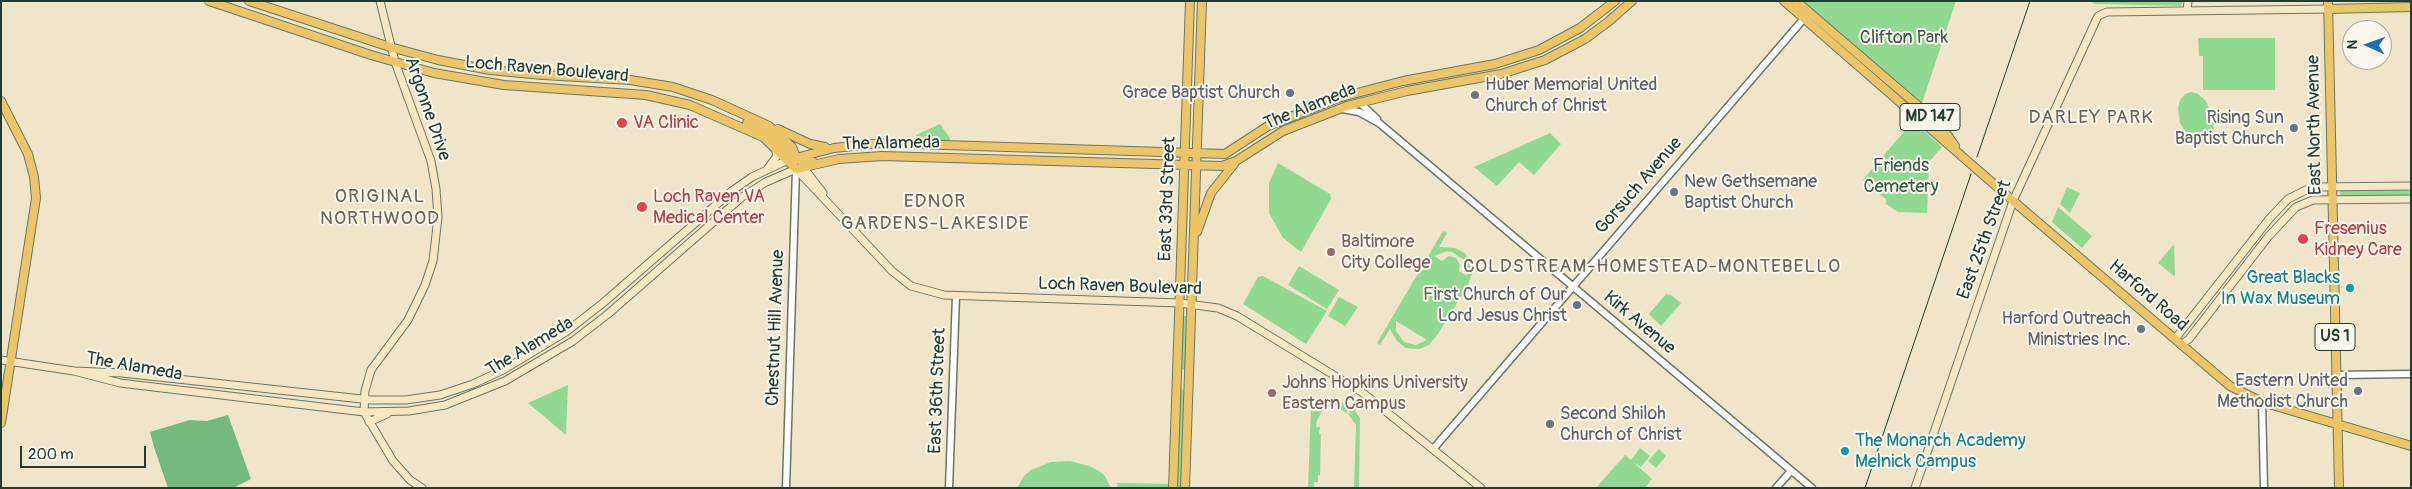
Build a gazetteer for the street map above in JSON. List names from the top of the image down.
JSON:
{
  "streets": {
    "main road": [
      "Loch Raven Boulevard",
      "The Alameda",
      "Argonne Drive",
      "MD 147",
      "East North Avenue",
      "East 33rd Street",
      "East 25th Street",
      "Harford Road",
      "US 1"
    ],
    "street": [
      "Gorsuch Avenue",
      "Kirk Avenue",
      "Chestnut Hill Avenue",
      "East 36th Street"
    ]
  },
  "crossings": [
    ["Loch Raven Boulevard", "The Alameda"],
    ["Loch Raven Boulevard", "Argonne Drive"],
    ["Loch Raven Boulevard", "Gorsuch Avenue"],
    ["Loch Raven Boulevard", "East 33rd Street"],
    ["Loch Raven Boulevard", "Chestnut Hill Avenue"],
    ["Loch Raven Boulevard", "East 36th Street"],
    ["The Alameda", "Argonne Drive"],
    ["The Alameda", "East 33rd Street"],
    ["The Alameda", "Kirk Avenue"],
    ["The Alameda", "Chestnut Hill Avenue"],
    ["East North Avenue", "Harford Road"],
    ["Gorsuch Avenue", "Harford Road"],
    ["Gorsuch Avenue", "Kirk Avenue"],
    ["East 25th Street", "Harford Road"]
  ],
  "districts": [
    "DARLEY PARK",
    "ORIGINAL NORTHWOOD",
    "EDNOR GARDENS-LAKESIDE",
    "COLDSTREAM-HOMESTEAD-MONTEBELLO"
  ],
  "parks": ["Clifton Park", "Friends Cemetery"],
  "places": [
    "Grace Baptist Church",
    "Huber Memorial United Church of Christ",
    "VA Clinic",
    "Rising Sun Baptist Church",
    "New Gethsemane Baptist Church",
    "Loch Raven VA Medical Center",
    "Fresenius Kidney Care",
    "Baltimore City College",
    "Great Blacks In Wax Museum",
    "First Church of Our Lord Jesus Christ",
    "Harford Outreach Ministries Inc.",
    "Eastern United Methodist Church",
    "Johns Hopkins University Eastern Campus",
    "Second Shiloh Church of Christ",
    "The Monarch Academy Melnick Campus"
  ],
  "scale_bar": "200 m",
  "north": "left"
}
